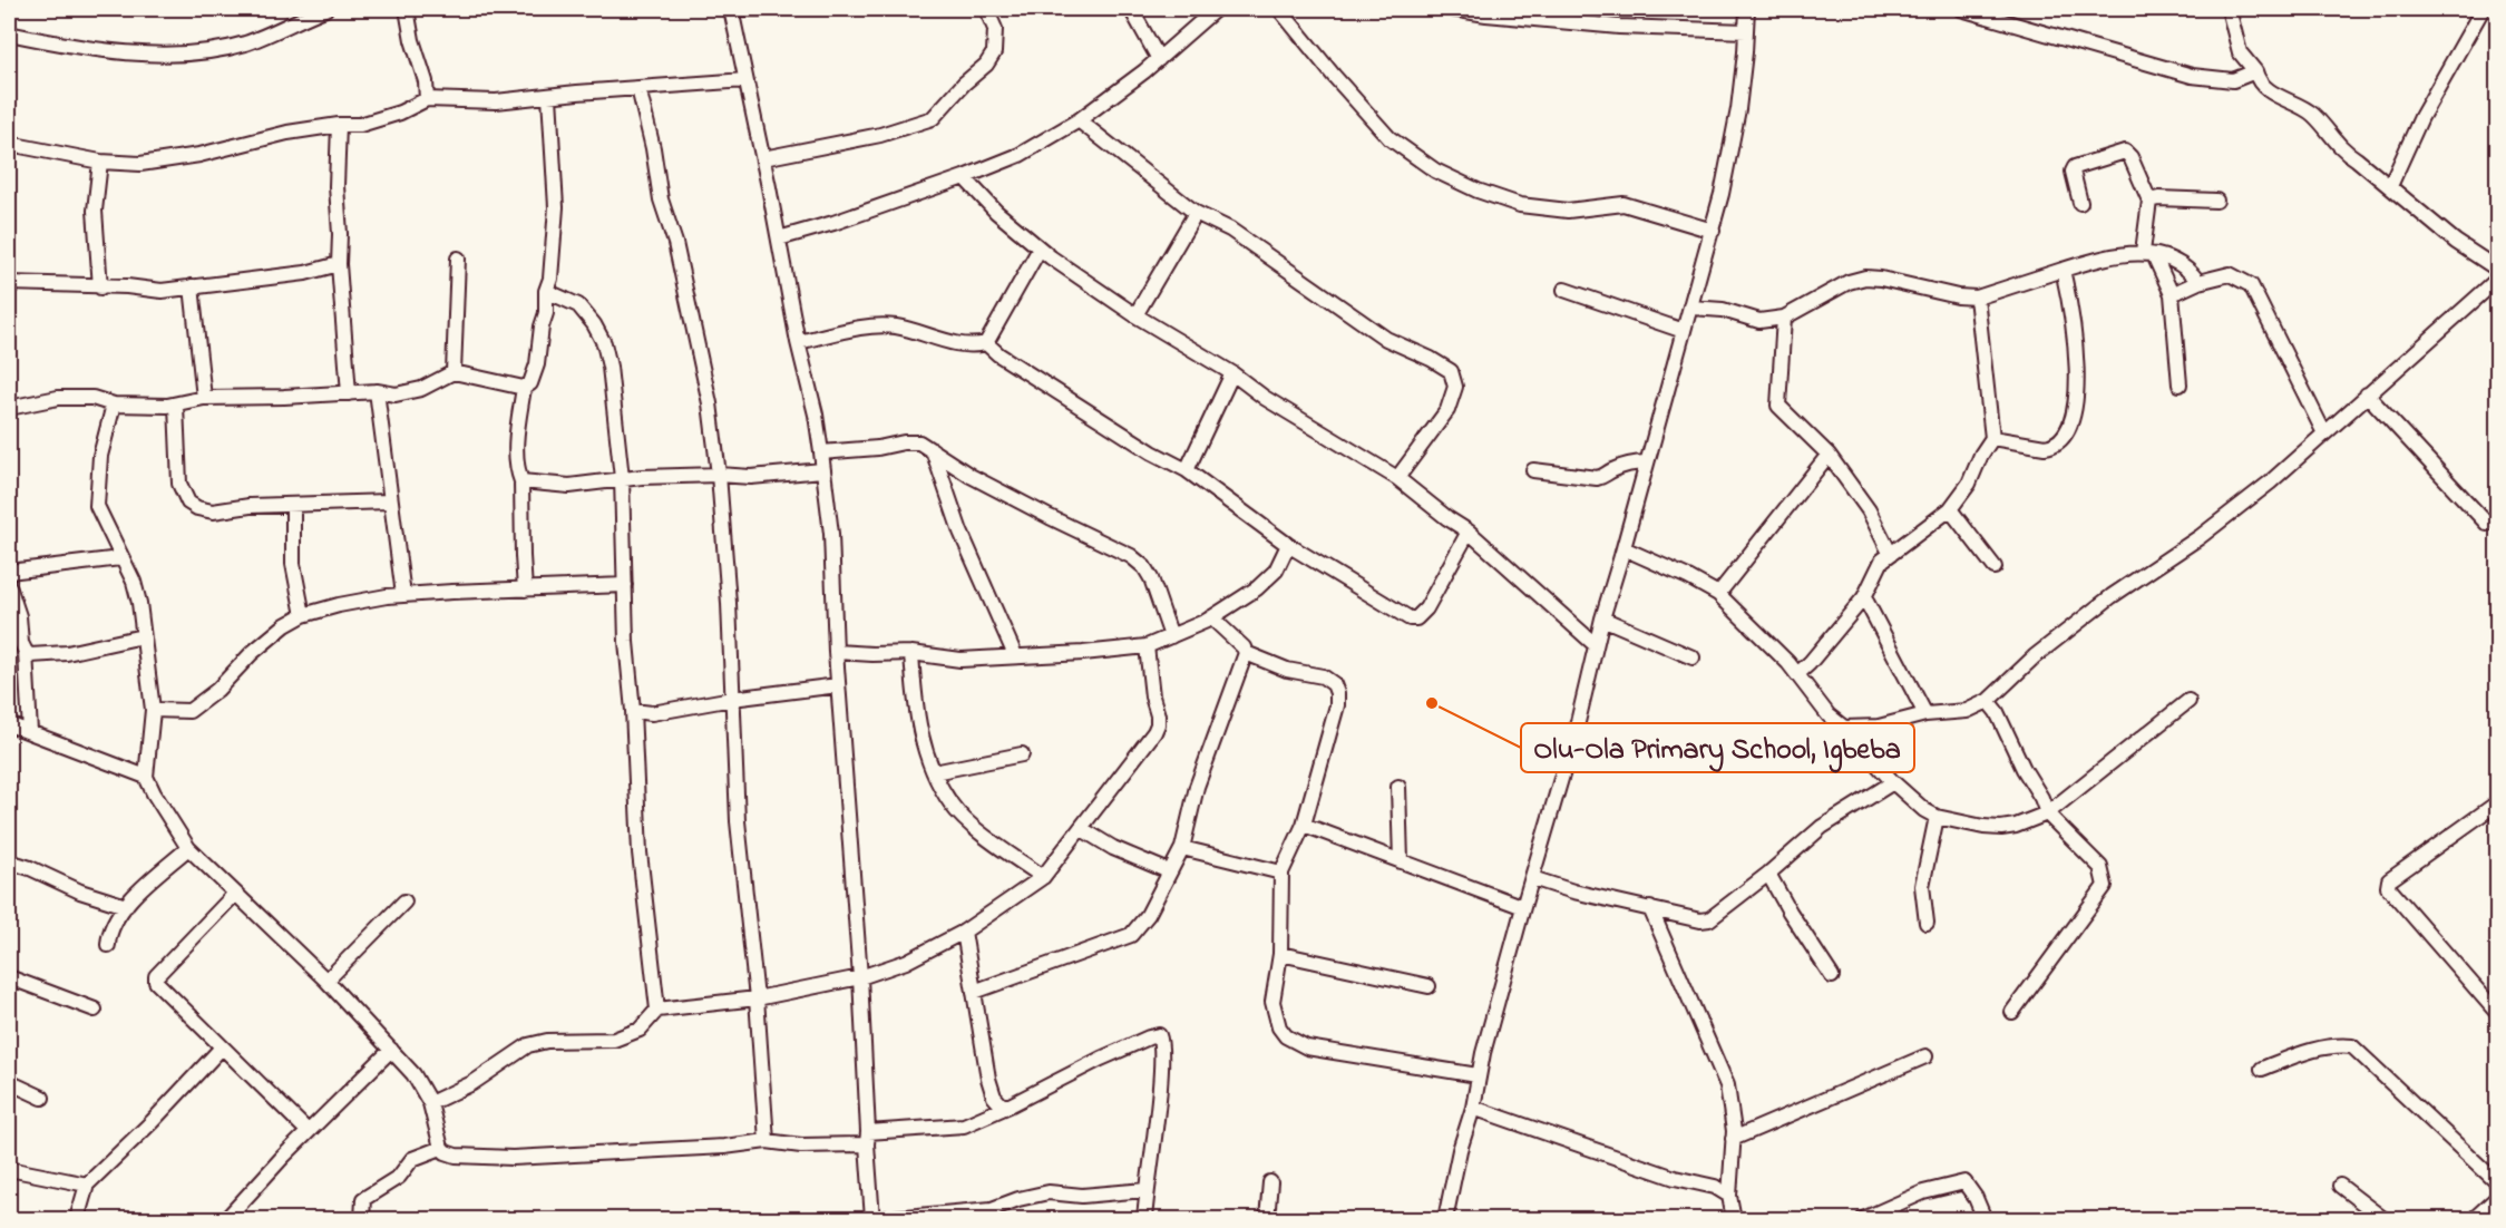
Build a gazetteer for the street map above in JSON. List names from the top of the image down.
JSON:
{
  "places": ["Olu-Ola Primary School, Igbeba"]
}
